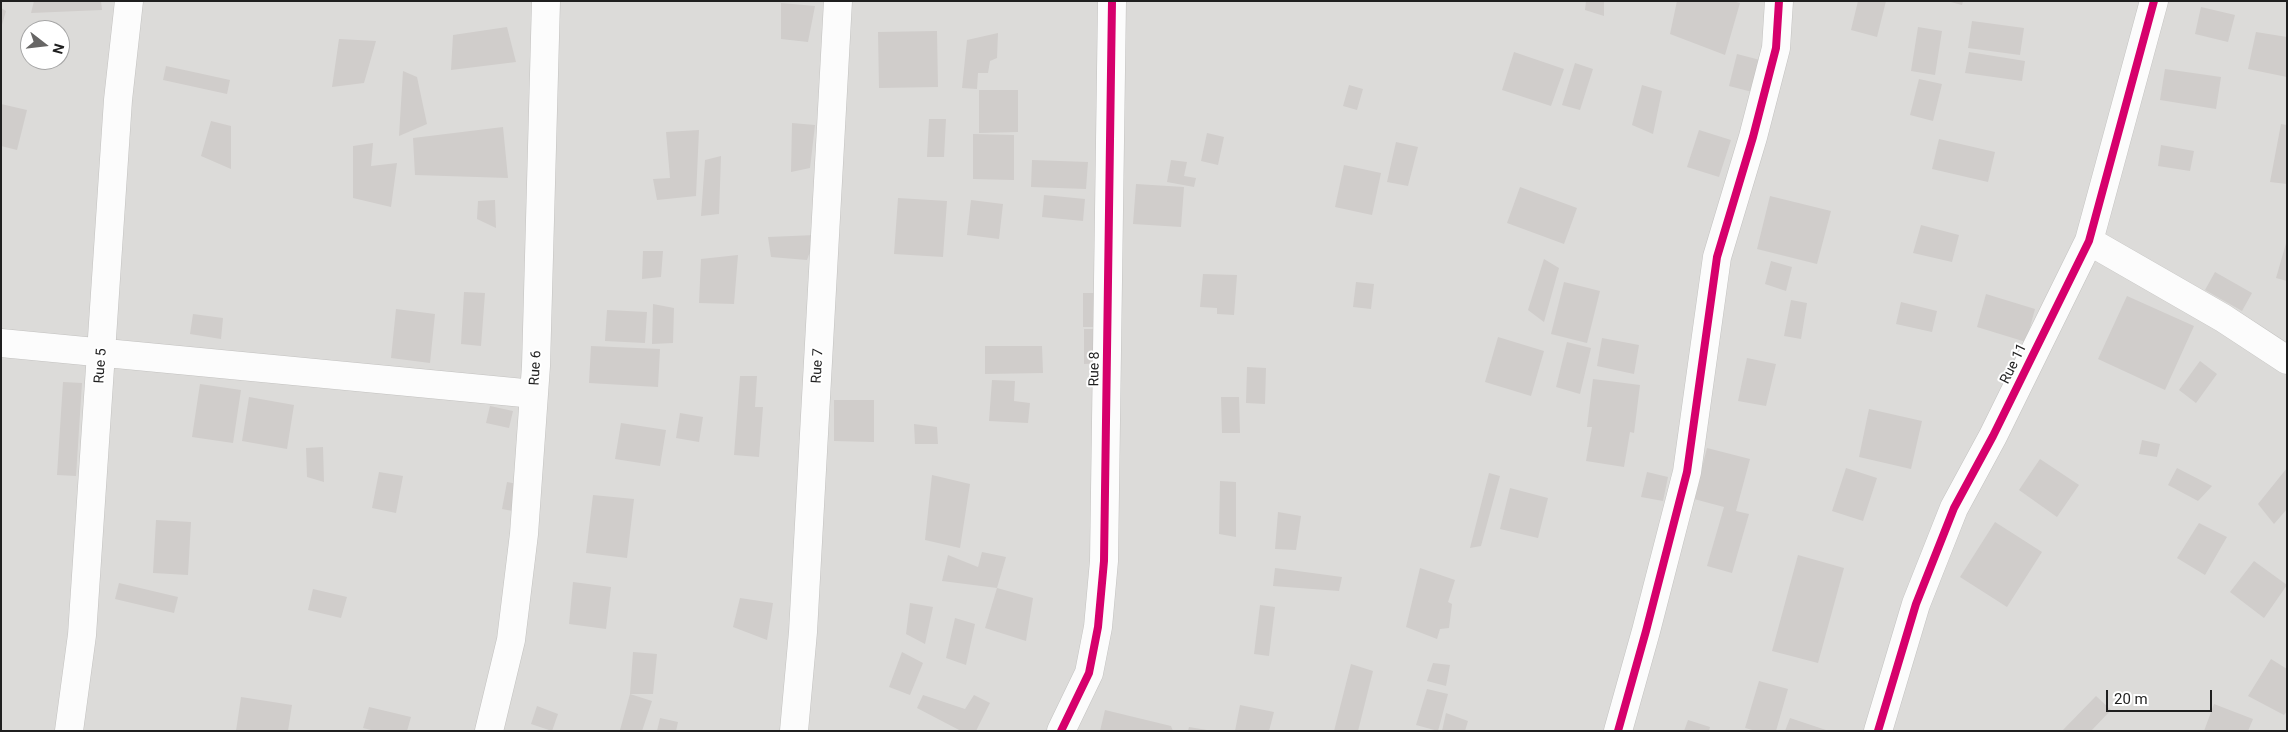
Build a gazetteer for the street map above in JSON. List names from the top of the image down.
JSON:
{
  "streets": {
    "street": [
      "Rue 11",
      "Rue 5",
      "Rue 7",
      "Rue 6",
      "Rue 8"
    ]
  },
  "scale_bar": "20 m",
  "north": "right"
}
